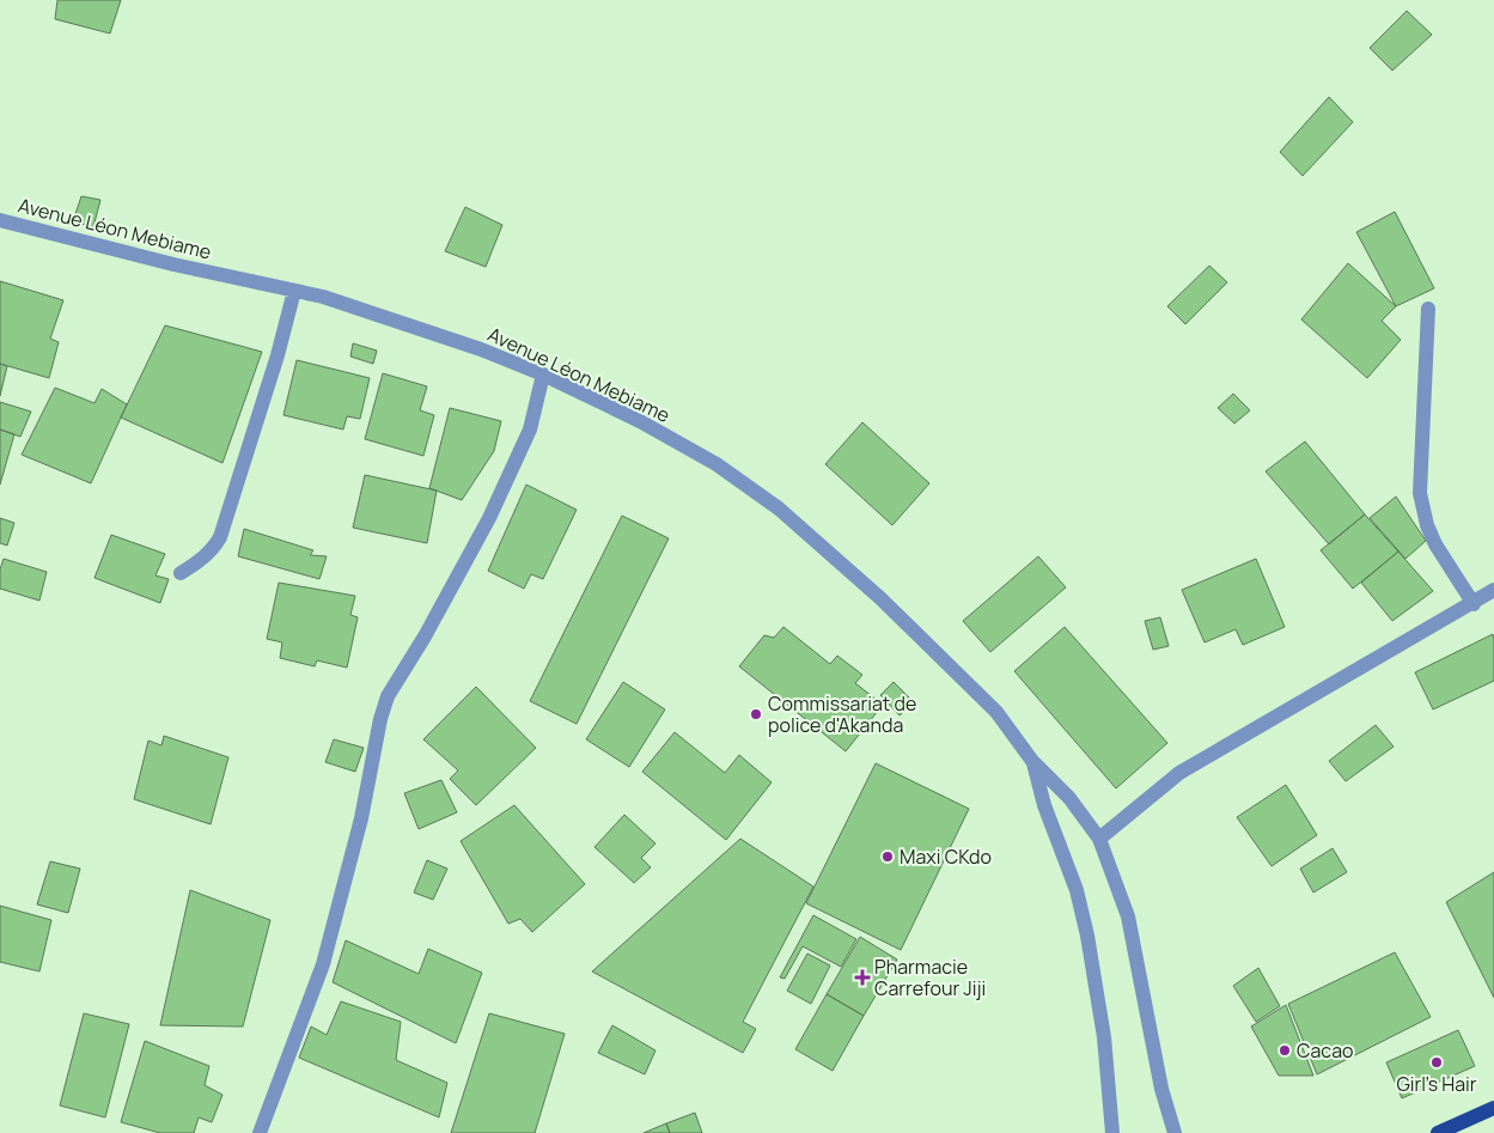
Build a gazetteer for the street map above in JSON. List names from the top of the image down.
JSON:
{
  "streets": {
    "street": ["Avenue Léon Mebiame"]
  },
  "places": {
    "other": [
      "Commissariat de police d'Akanda",
      "Maxi CKdo",
      "Cacao",
      "Girl’s Hair"
    ],
    "health": ["Pharmacie Carrefour Jiji"]
  }
}
